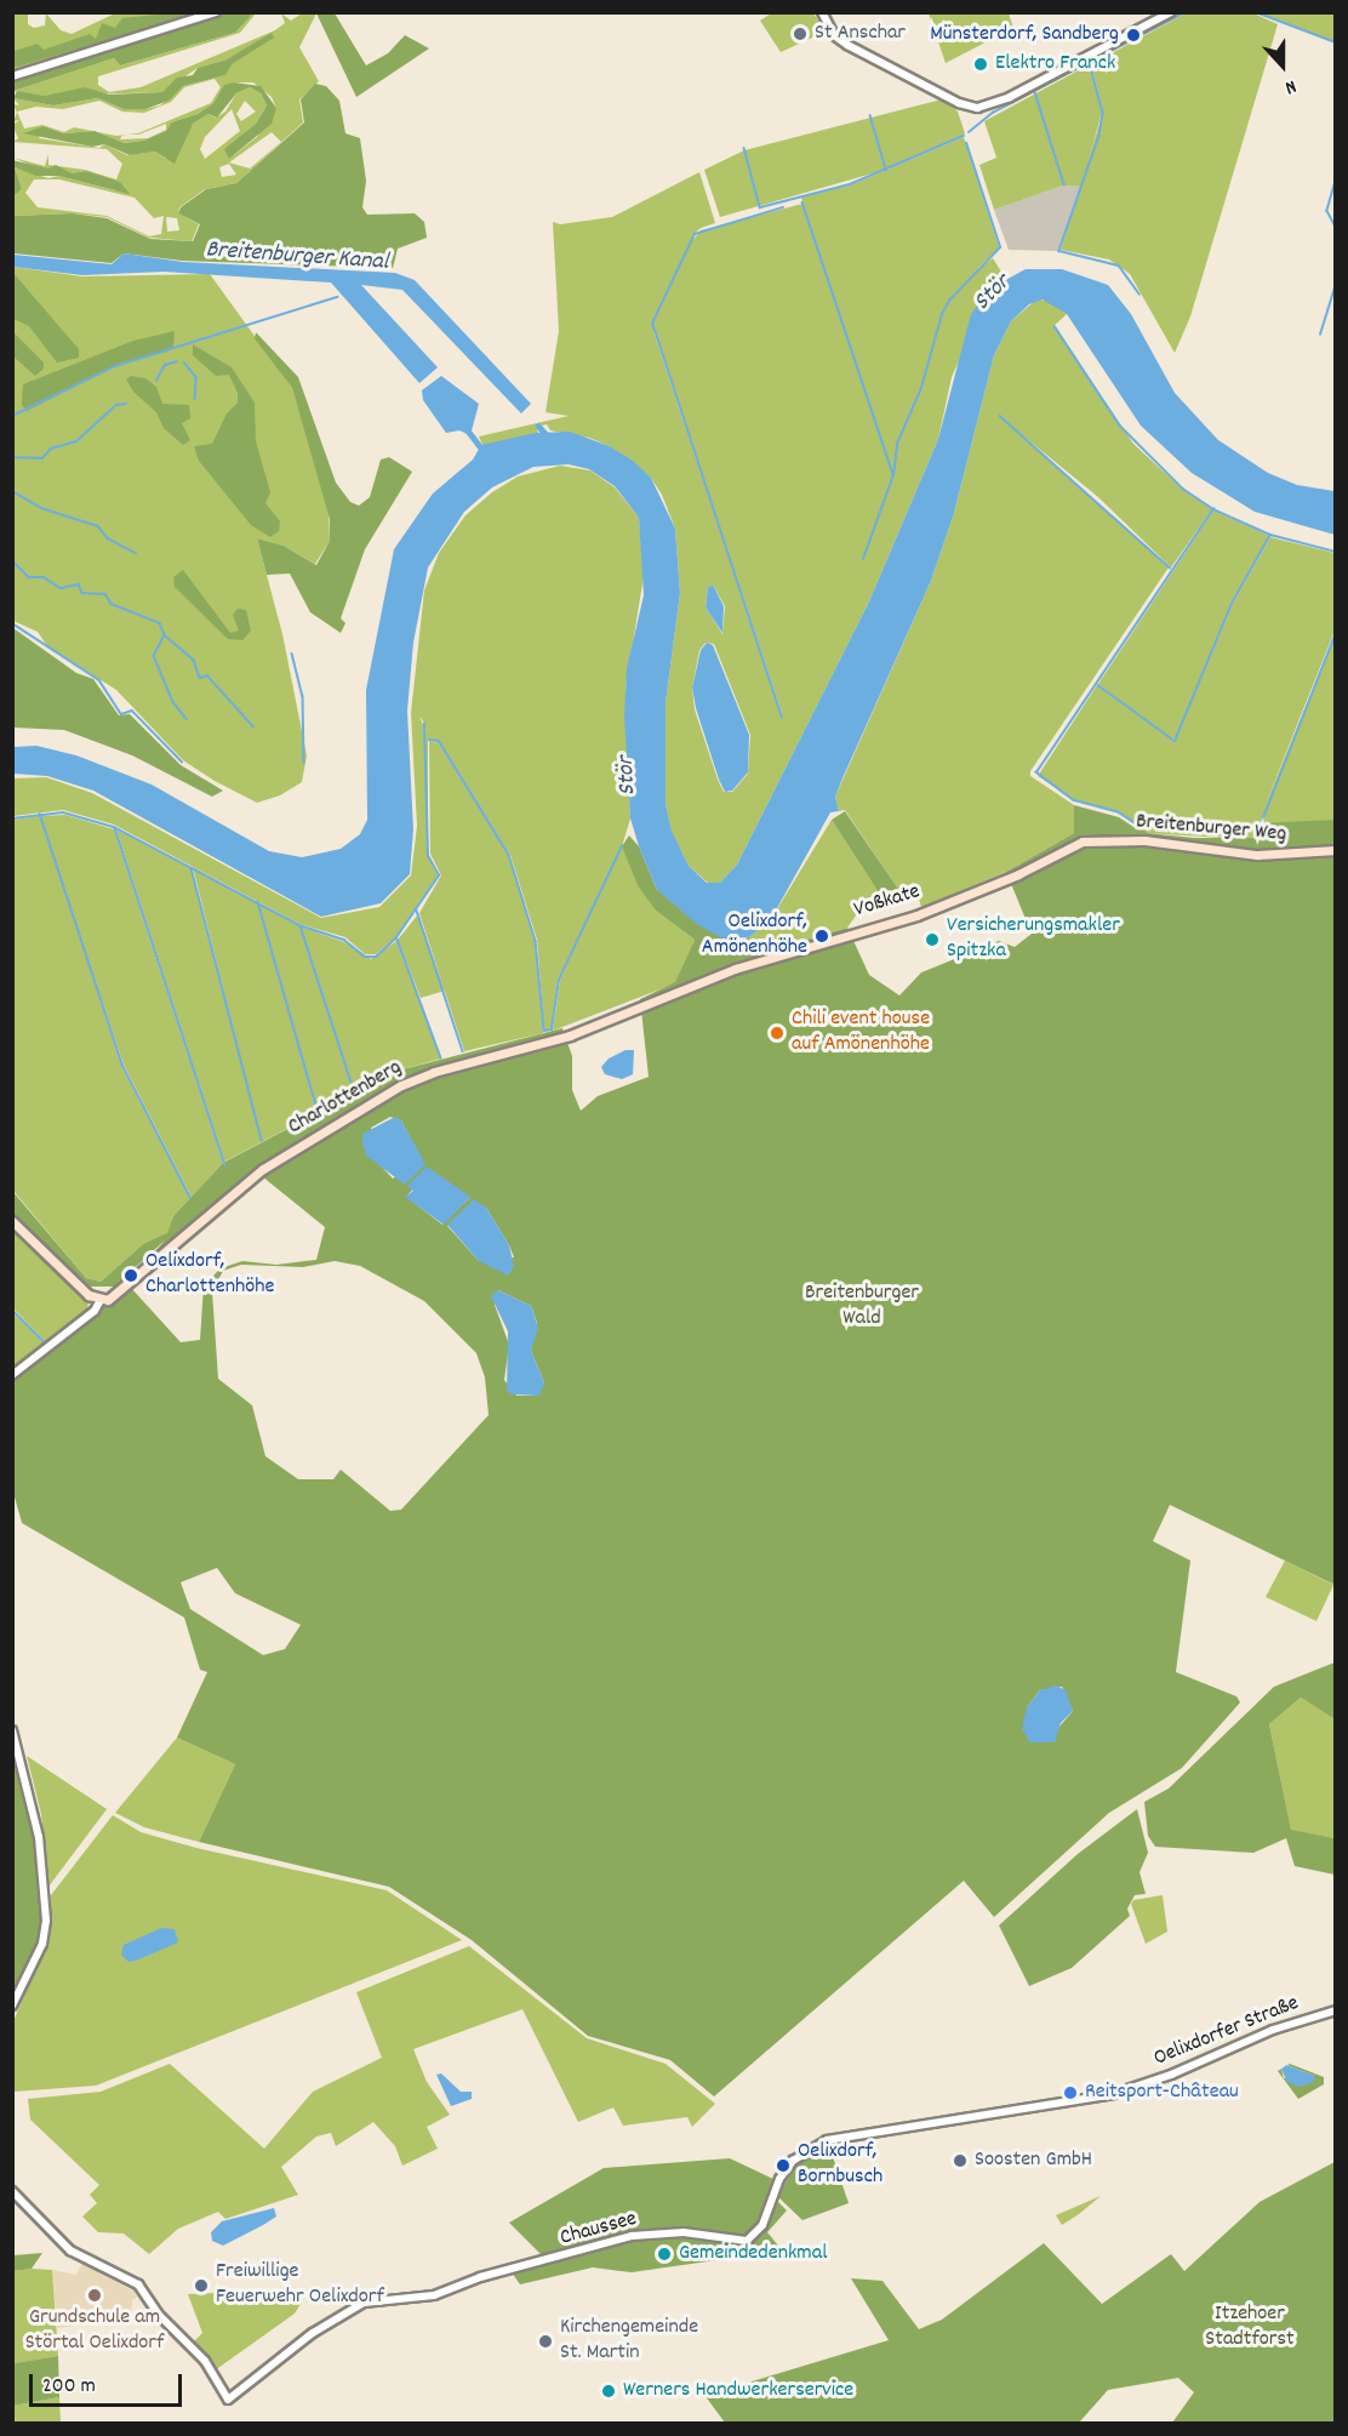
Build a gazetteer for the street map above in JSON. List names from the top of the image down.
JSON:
{
  "streets": {
    "main road": ["Breitenburger Weg", "Voßkate", "Charlottenberg"],
    "street": ["Oelixdorfer Straße", "Chaussee"]
  },
  "crossings": [
    ["Breitenburger Weg", "Voßkate"],
    ["Voßkate", "Charlottenberg"],
    ["Oelixdorfer Straße", "Chaussee"]
  ],
  "water": ["Breitenburger Kanal", "Stör"],
  "parks": ["Breitenburger Wald", "Itzehoer Stadtforst"],
  "places": [
    "St Anschar",
    "Münsterdorf, Sandberg",
    "Elektro Franck",
    "Oelixdorf, Amönenhöhe",
    "Versicherungsmakler Spitzka",
    "Chili event house auf Amönenhöhe",
    "Oelixdorf, Charlottenhöhe",
    "Reitsport-Château",
    "Soosten GmbH",
    "Oelixdorf, Bornbusch",
    "Gemeindedenkmal",
    "Freiwillige Feuerwehr Oelixdorf",
    "Grundschule am Störtal Oelixdorf",
    "Kirchengemeinde St. Martin",
    "Werners Handwerkerservice"
  ],
  "scale_bar": "200 m",
  "north": "bottom"
}
